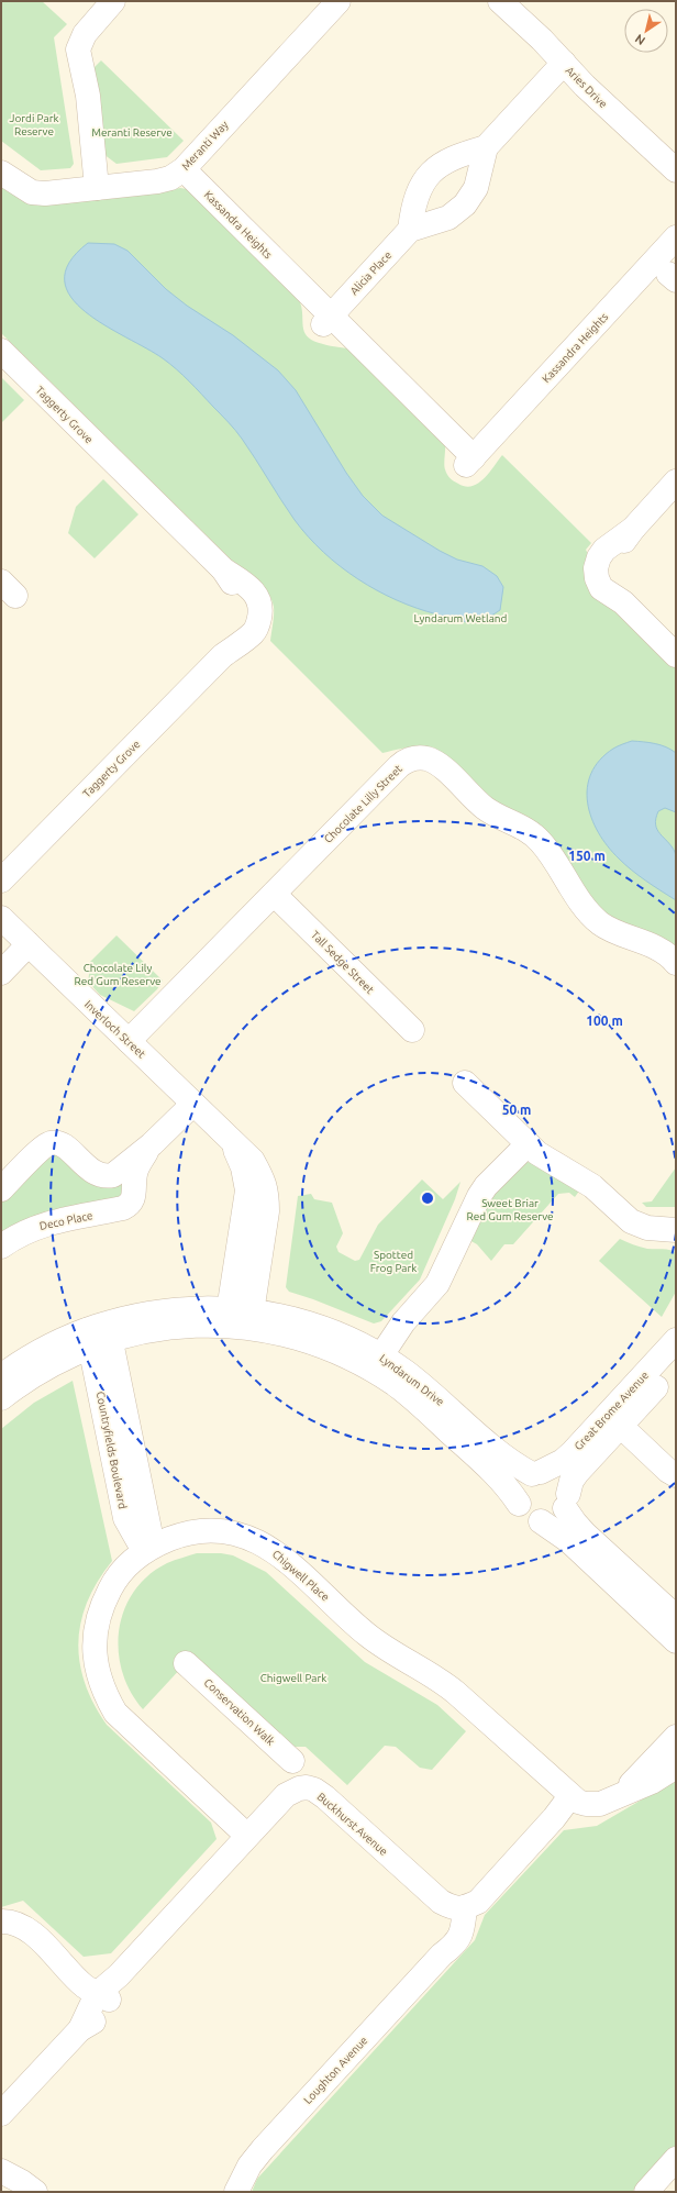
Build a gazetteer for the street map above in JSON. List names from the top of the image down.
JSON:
{
  "streets": {
    "street": [
      "Aries Drive",
      "Meranti Way",
      "Kassandra Heights",
      "Alicia Place",
      "Taggerty Grove",
      "Chocolate Lilly Street",
      "Tall Sedge Street",
      "Inverloch Street",
      "Deco Place",
      "Lyndarum Drive",
      "Great Brome Avenue",
      "Countryfields Boulevard",
      "Chigwell Place",
      "Conservation Walk",
      "Buckhurst Avenue",
      "Loughton Avenue"
    ]
  },
  "crossings": [
    ["Aries Drive", "Alicia Place"],
    ["Meranti Way", "Kassandra Heights"],
    ["Kassandra Heights", "Alicia Place"],
    ["Chocolate Lilly Street", "Tall Sedge Street"],
    ["Chocolate Lilly Street", "Inverloch Street"],
    ["Inverloch Street", "Lyndarum Drive"],
    ["Lyndarum Drive", "Great Brome Avenue"],
    ["Lyndarum Drive", "Countryfields Boulevard"],
    ["Countryfields Boulevard", "Chigwell Place"],
    ["Chigwell Place", "Buckhurst Avenue"],
    ["Buckhurst Avenue", "Loughton Avenue"]
  ],
  "parks": [
    "Jordi Park Reserve",
    "Meranti Reserve",
    "Lyndarum Wetland",
    "Chocolate Lily Red Gum Reserve",
    "Sweet Briar Red Gum Reserve",
    "Spotted Frog Park",
    "Chigwell Park"
  ],
  "north": "bottom left",
  "rings": ["150 m", "100 m", "50 m"]
}
